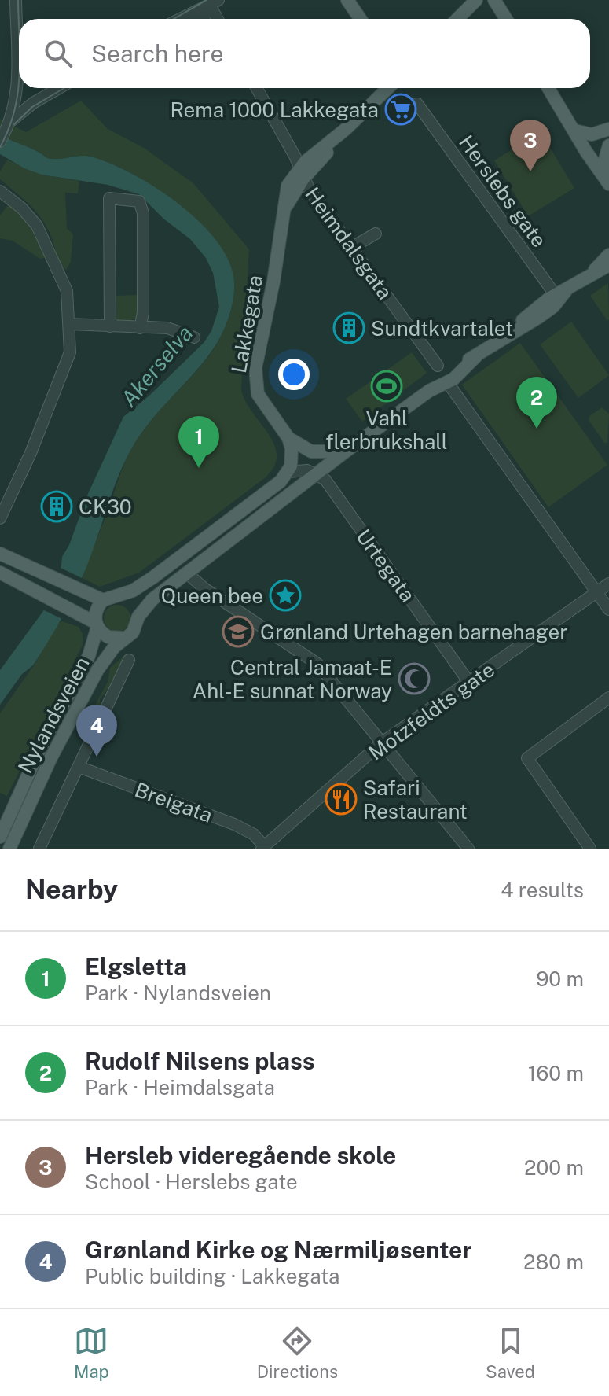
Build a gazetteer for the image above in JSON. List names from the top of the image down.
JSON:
{
  "streets": {
    "main road": ["Lakkegata", "Nylandsveien"],
    "street": [
      "Herslebs gate",
      "Heimdalsgata",
      "Urtegata",
      "Motzfeldts gate",
      "Breigata"
    ]
  },
  "crossings": [
    ["Heimdalsgata", "Lakkegata"],
    ["Lakkegata", "Nylandsveien"],
    ["Urtegata", "Motzfeldts gate"],
    ["Urtegata", "Nylandsveien"],
    ["Motzfeldts gate", "Breigata"]
  ],
  "water": ["Akerselva"],
  "places": {
    "supermarket": ["Rema 1000 Lakkegata"],
    "building": ["Sundtkvartalet", "CK30"],
    "sports": ["Vahl flerbrukshall"],
    "place": ["Queen bee"],
    "school or university": ["Grønland Urtehagen barnehager"],
    "mosque": ["Central Jamaat-E Ahl-E sunnat Norway"],
    "restaurant": ["Safari Restaurant"]
  },
  "page": {
    "search": "Search here",
    "pins": [
      "3",
      "2",
      "1",
      "4"
    ],
    "heading": ["Nearby", "4 results"],
    "list": [
      {
        "mark": "1",
        "name": "Elgsletta",
        "note": "Park · Nylandsveien",
        "value": "90 m"
      },
      {
        "mark": "2",
        "name": "Rudolf Nilsens plass",
        "note": "Park · Heimdalsgata",
        "value": "160 m"
      },
      {
        "mark": "3",
        "name": "Hersleb videregående skole",
        "note": "School · Herslebs gate",
        "value": "200 m"
      },
      {
        "mark": "4",
        "name": "Grønland Kirke og Nærmiljøsenter",
        "note": "Public building · Lakkegata",
        "value": "280 m"
      }
    ],
    "nav": ["Map", "Directions", "Saved"]
  }
}
